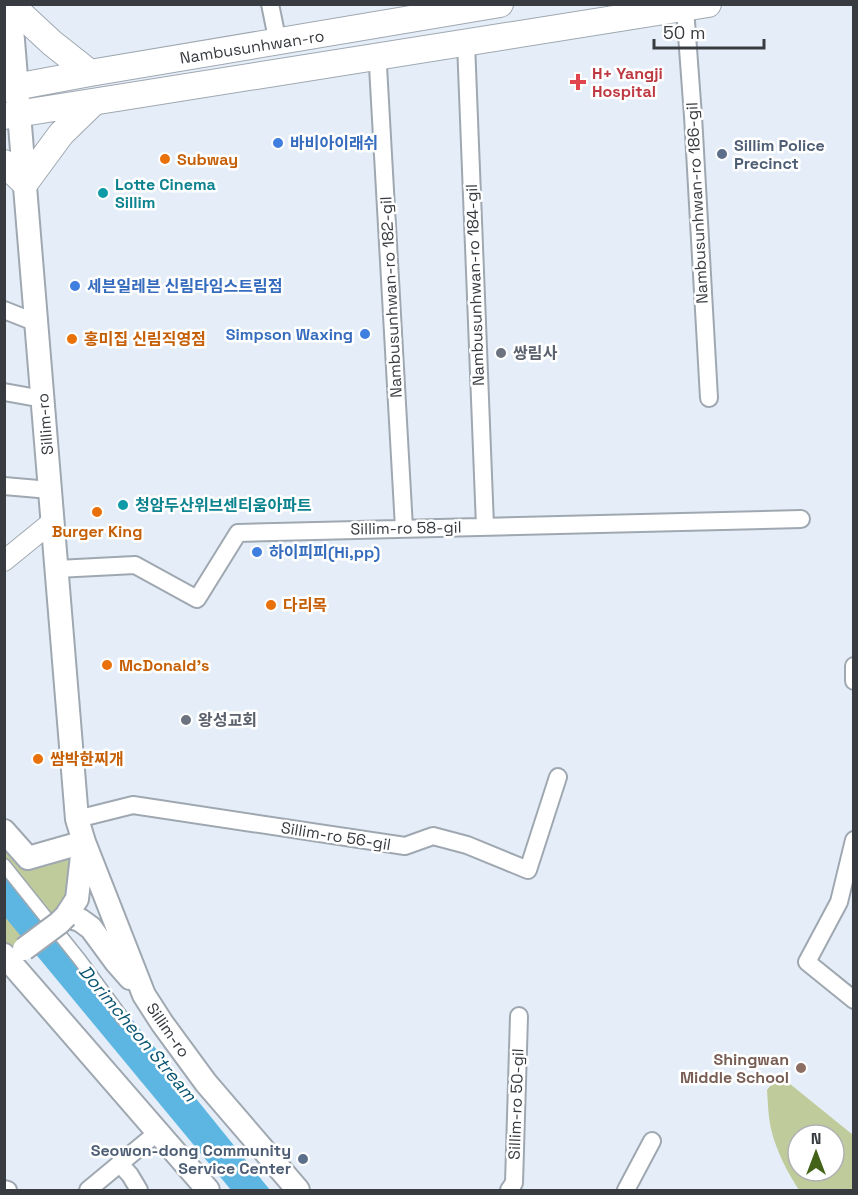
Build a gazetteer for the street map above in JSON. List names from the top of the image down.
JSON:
{
  "streets": {
    "main road": ["Nambusunhwan-ro", "Sillim-ro"],
    "street": [
      "Nambusunhwan-ro 186-gil",
      "Nambusunhwan-ro 184-gil",
      "Nambusunhwan-ro 182-gil",
      "Sillim-ro 58-gil",
      "Sillim-ro 56-gil",
      "Sillim-ro 50-gil"
    ]
  },
  "crossings": [
    ["Nambusunhwan-ro", "Nambusunhwan-ro 186-gil"],
    ["Nambusunhwan-ro", "Nambusunhwan-ro 184-gil"],
    ["Nambusunhwan-ro", "Nambusunhwan-ro 182-gil"],
    ["Nambusunhwan-ro", "Sillim-ro"],
    ["Nambusunhwan-ro 184-gil", "Sillim-ro 58-gil"],
    ["Nambusunhwan-ro 182-gil", "Sillim-ro 58-gil"],
    ["Sillim-ro", "Sillim-ro 58-gil"],
    ["Sillim-ro", "Sillim-ro 56-gil"]
  ],
  "water": ["Dorimcheon Stream"],
  "places": {
    "health": ["H+ Yangji Hospital"],
    "other": [
      "바비아이래쉬",
      "Sillim Police Precinct",
      "Subway",
      "Lotte Cinema Sillim",
      "세븐일레븐 신림타임스트림점",
      "Simpson Waxing",
      "홍미집 신림직영점",
      "쌍림사",
      "청암두산위브센티움아파트",
      "Burger King",
      "하이피피(Hi,pp)",
      "다리목",
      "McDonald's",
      "왕성교회",
      "쌈박한찌개",
      "Shingwan Middle School",
      "Seowon-dong Community Service Center"
    ]
  },
  "scale_bar": "50 m",
  "north": "top"
}
